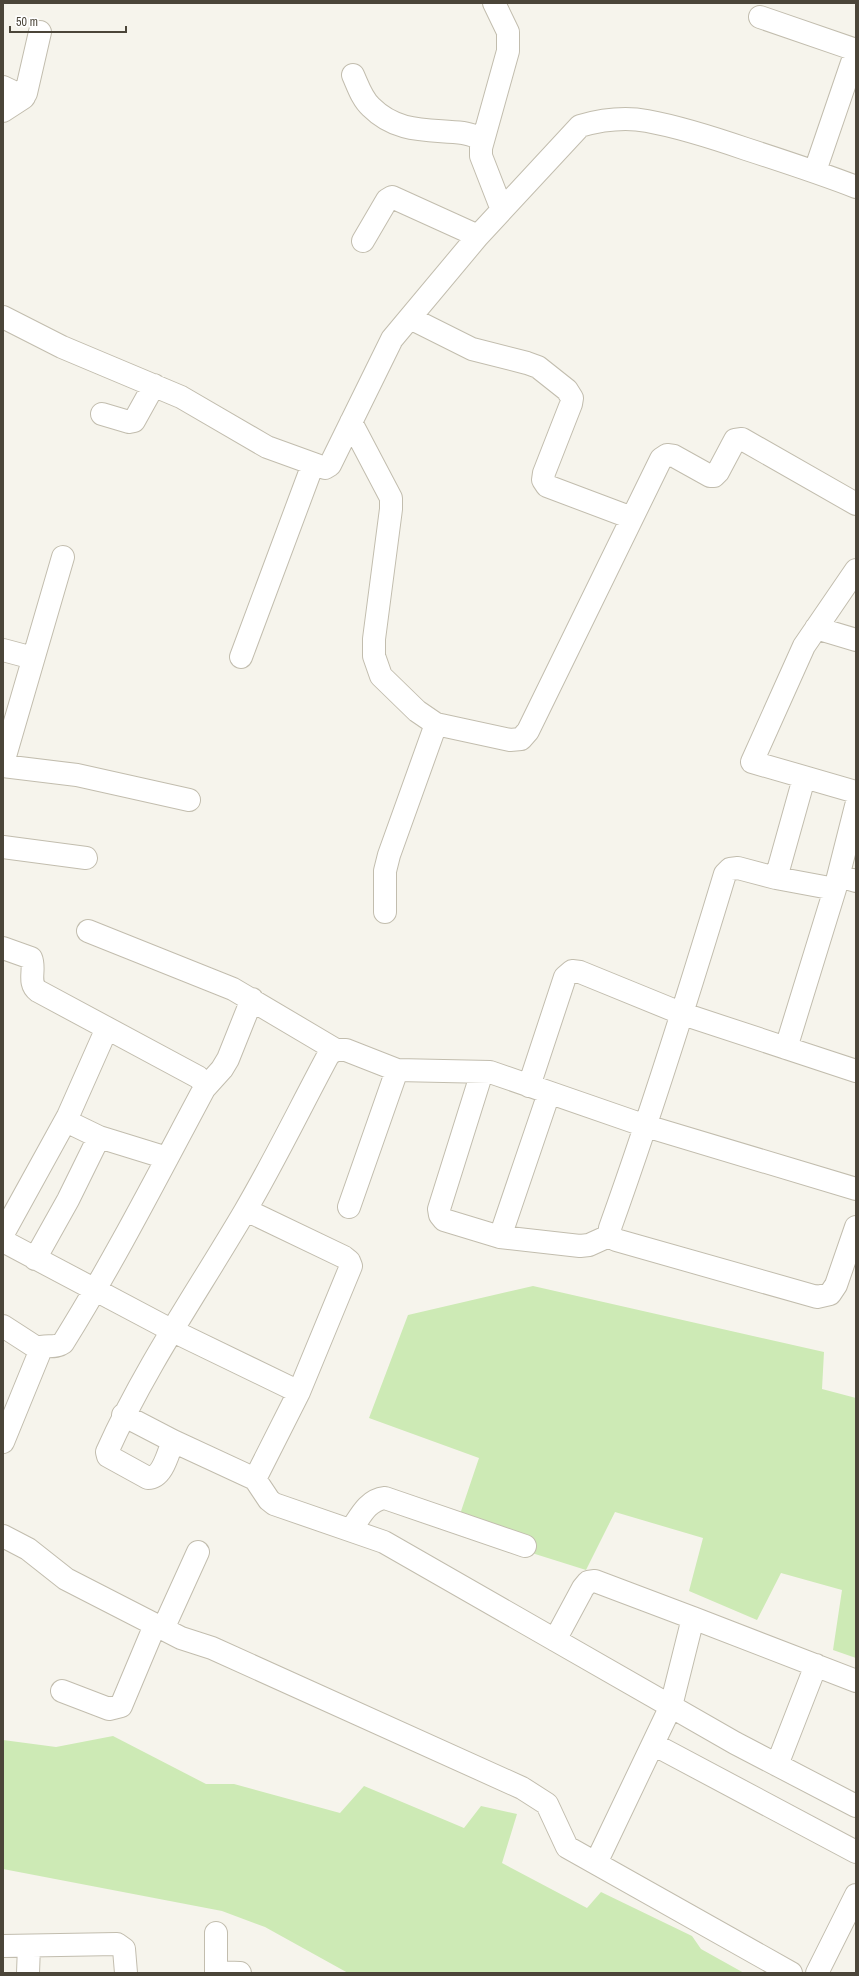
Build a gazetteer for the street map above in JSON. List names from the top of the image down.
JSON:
{
  "scale_bar": "50 m"
}
